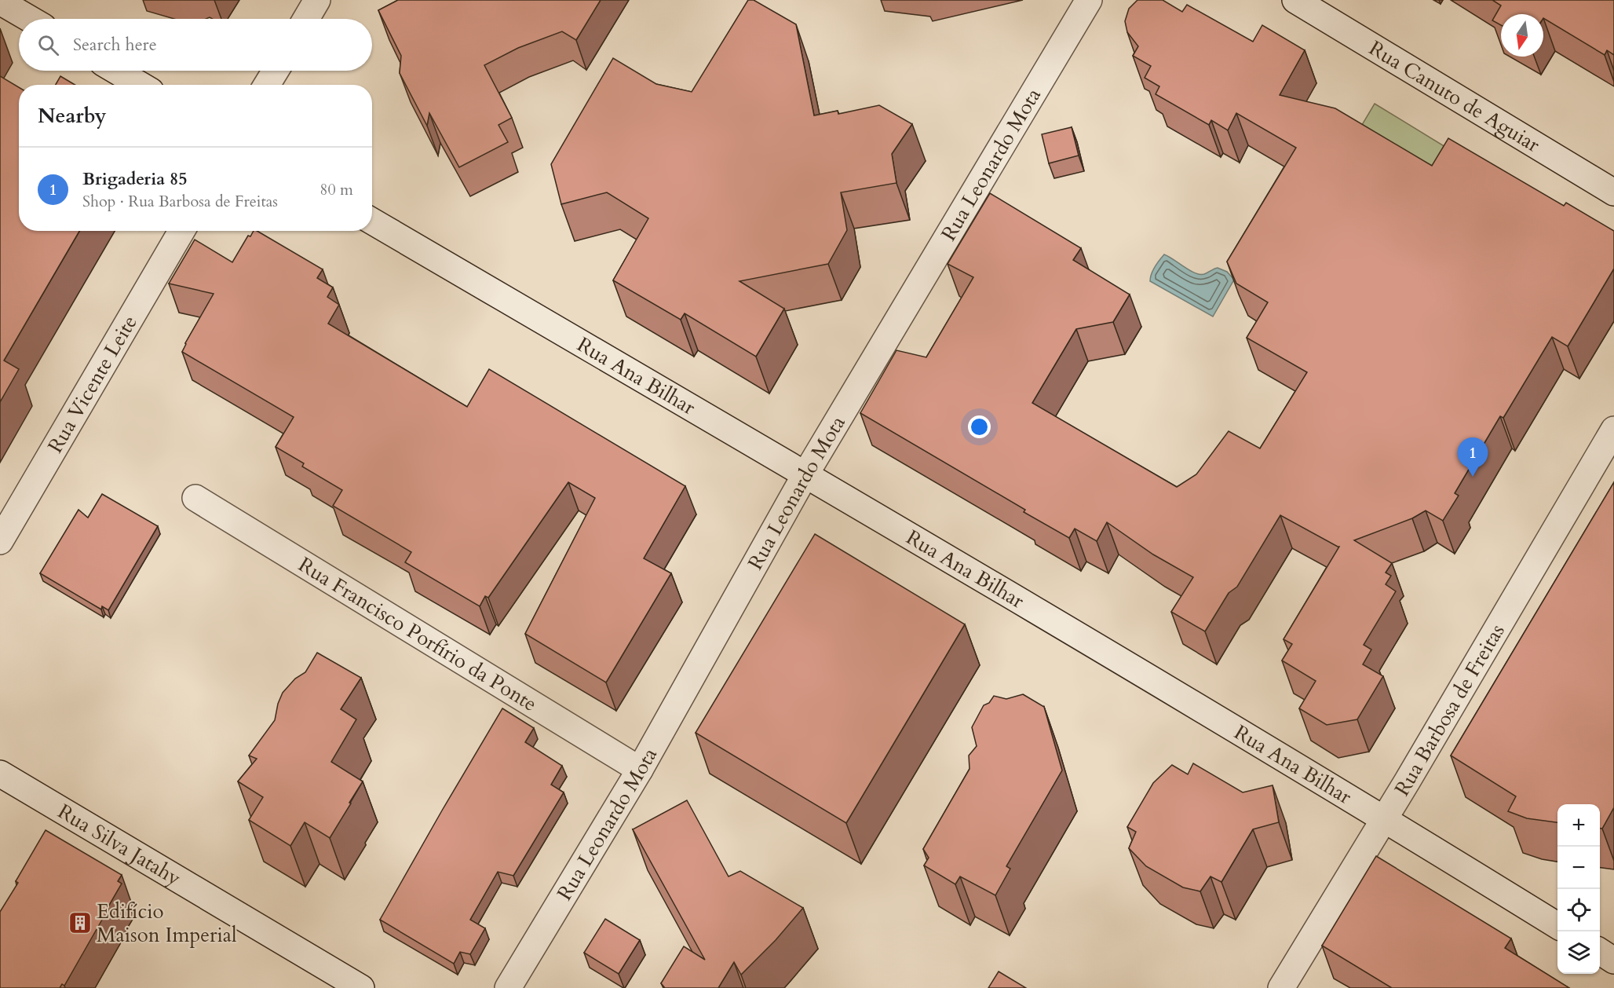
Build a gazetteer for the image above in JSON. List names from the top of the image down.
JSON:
{
  "streets": {
    "street": [
      "Rua Canuto de Aguiar",
      "Rua Leonardo Mota",
      "Rua Ana Bilhar",
      "Rua Vicente Leite",
      "Rua Francisco Porfírio da Ponte",
      "Rua Barbosa de Freitas",
      "Rua Silva Jatahy"
    ]
  },
  "crossings": [
    ["Rua Leonardo Mota", "Rua Ana Bilhar"],
    ["Rua Leonardo Mota", "Rua Francisco Porfírio da Ponte"],
    ["Rua Ana Bilhar", "Rua Barbosa de Freitas"]
  ],
  "places": {
    "building": ["Edifício Maison Imperial"]
  },
  "north": "bottom",
  "page": {
    "search": "Search here",
    "heading": "Nearby",
    "list": [
      {
        "mark": "1",
        "name": "Brigaderia 85",
        "note": "Shop · Rua Barbosa de Freitas",
        "value": "80 m"
      }
    ],
    "pins": "1",
    "map_buttons": ["+", "−"]
  }
}
